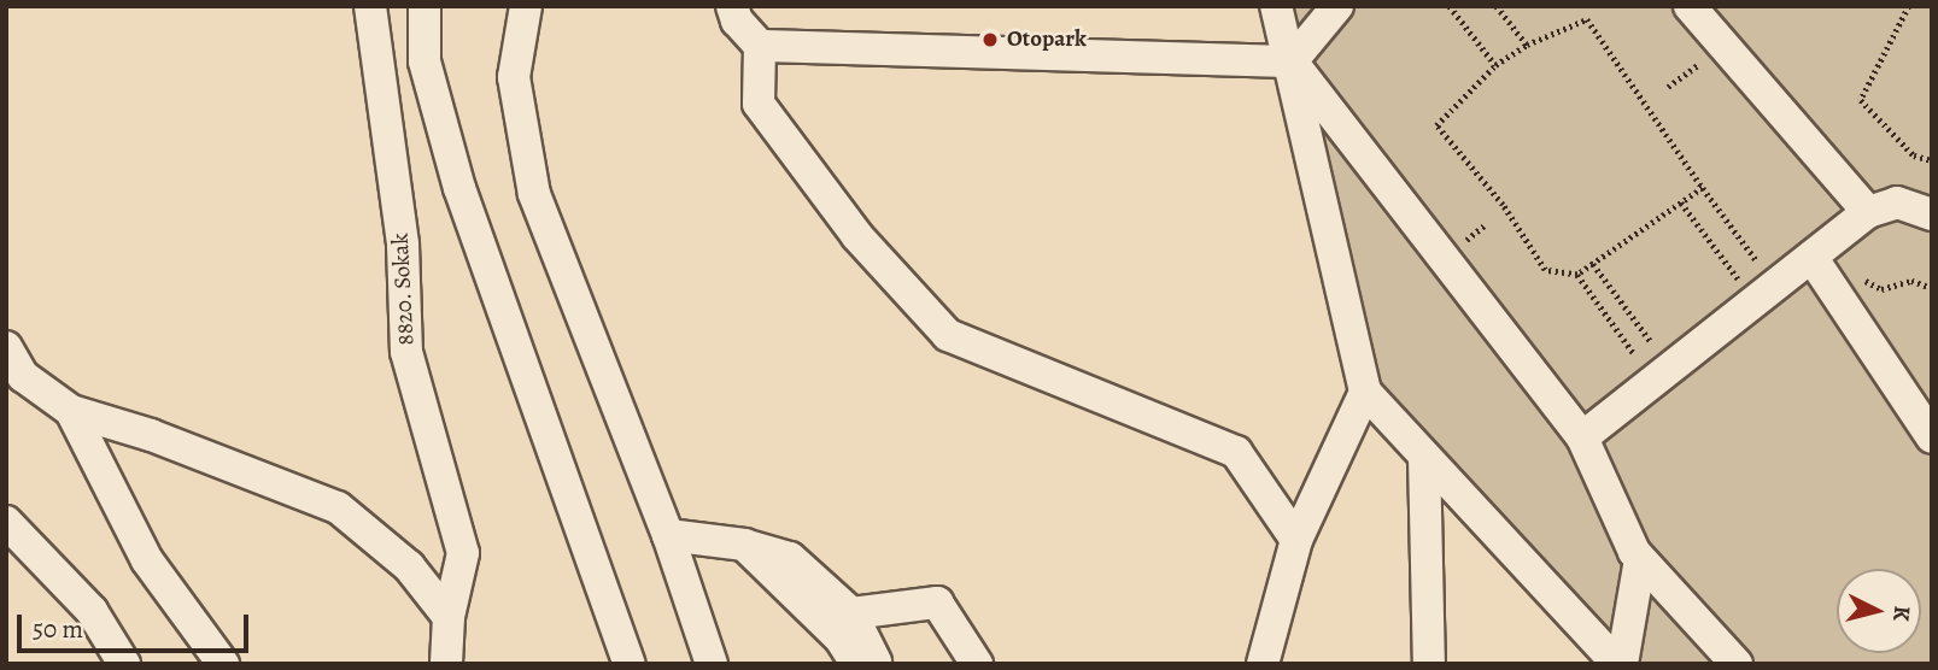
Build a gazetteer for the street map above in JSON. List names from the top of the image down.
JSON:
{
  "streets": {
    "street": ["8820. Sokak"]
  },
  "places": ["Otopark"],
  "scale_bar": "50 m",
  "north": "right"
}
